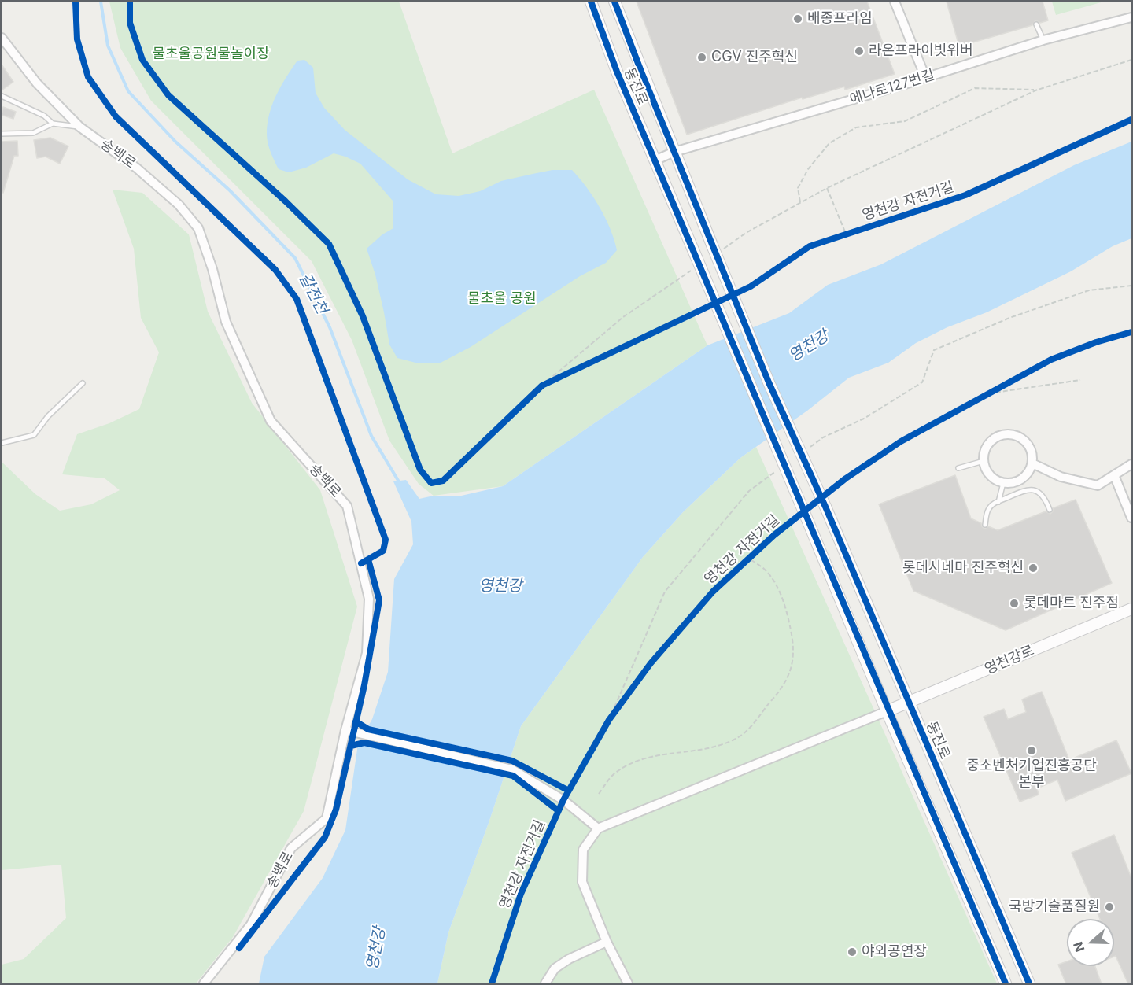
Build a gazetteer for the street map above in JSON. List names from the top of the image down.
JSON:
{
  "streets": {
    "street": [
      "동진로",
      "에나로127번길",
      "송백로",
      "영천강로"
    ],
    "cycle path": ["영천강 자전거길"]
  },
  "crossings": [
    ["동진로", "에나로127번길"],
    ["동진로", "영천강로"]
  ],
  "water": ["갈전천", "영천강"],
  "parks": ["물초울공원물놀이장", "물초울 공원"],
  "places": [
    "배종프라임",
    "라온프라이빗위버",
    "CGV 진주혁신",
    "롯데시네마 진주혁신",
    "롯데마트 진주점",
    "중소벤처기업진흥공단 본부",
    "국방기술품질원",
    "야외공연장"
  ],
  "north": "left"
}
